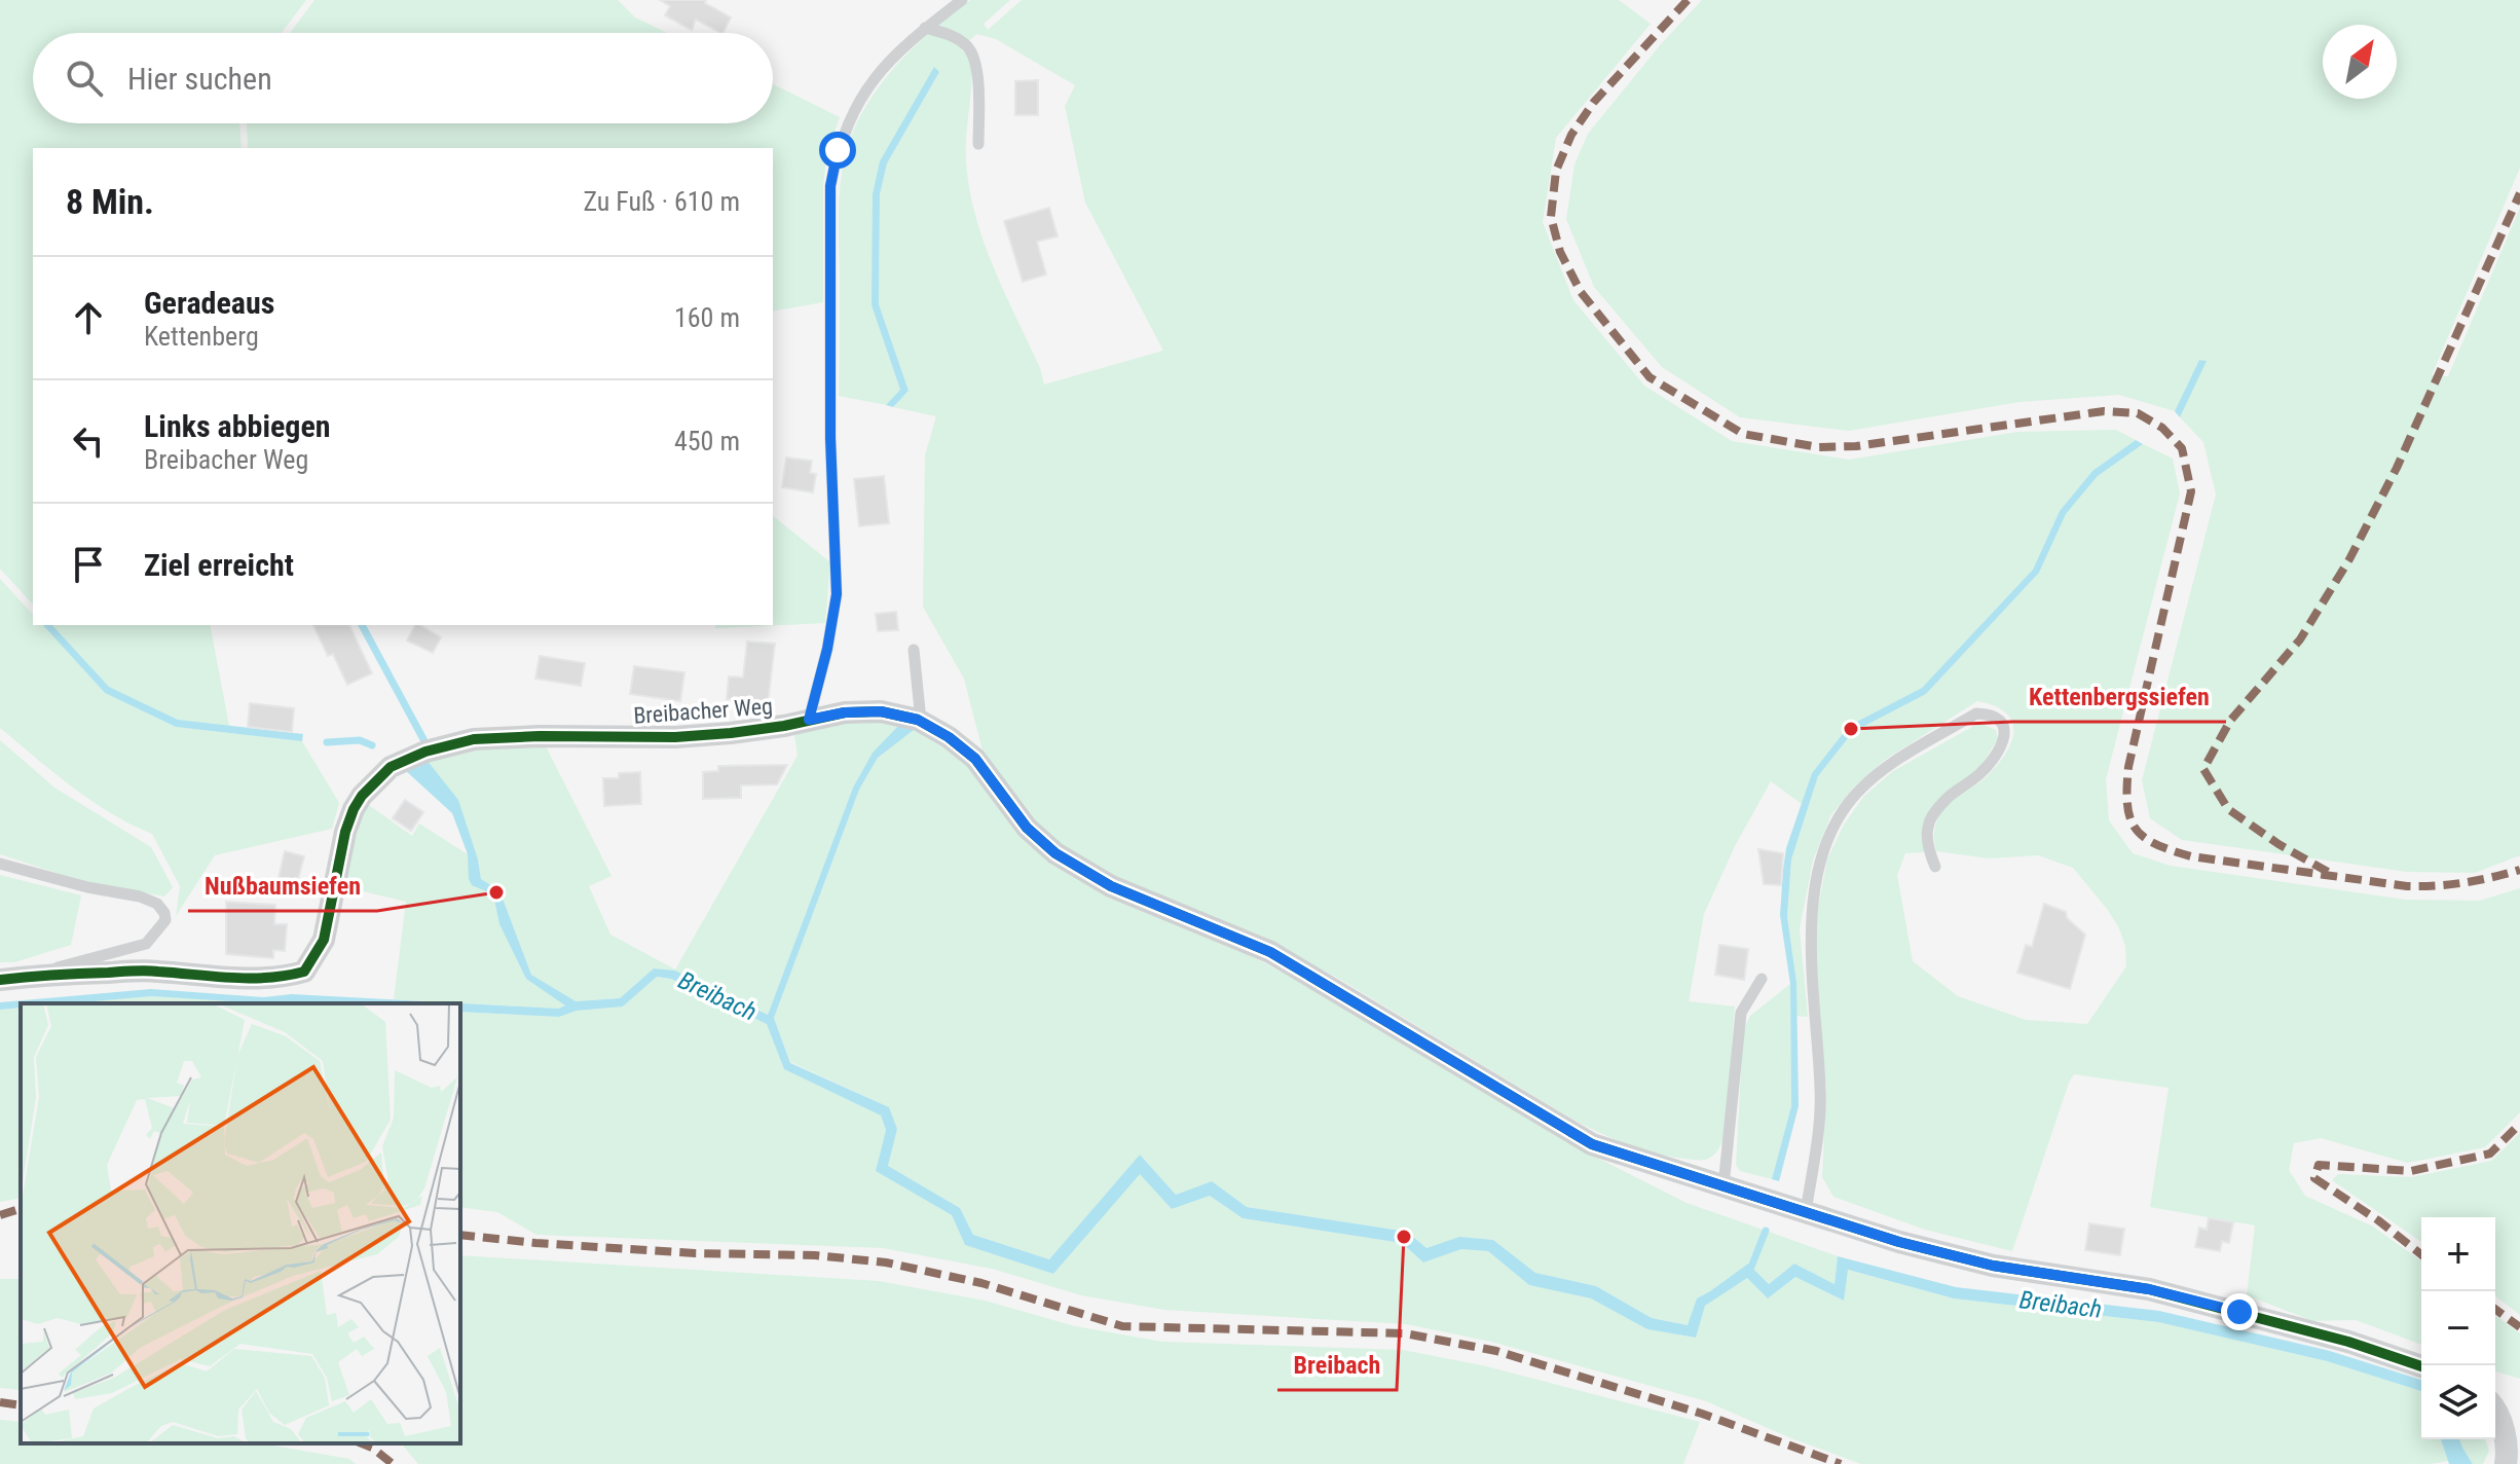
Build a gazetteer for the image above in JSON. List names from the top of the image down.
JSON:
{
  "streets": {
    "street": ["Breibacher Weg"]
  },
  "water": ["Breibach"],
  "places": ["Kettenbergssiefen", "Nußbaumsiefen", "Breibach"],
  "north": "top right",
  "page": {
    "search": "Hier suchen",
    "heading": ["8 Min.", "Zu Fuß · 610 m"],
    "list": [
      ["Geradeaus", "Kettenberg", "160 m"],
      ["Links abbiegen", "Breibacher Weg", "450 m"],
      "Ziel erreicht"
    ],
    "map_buttons": ["+", "−"]
  }
}
